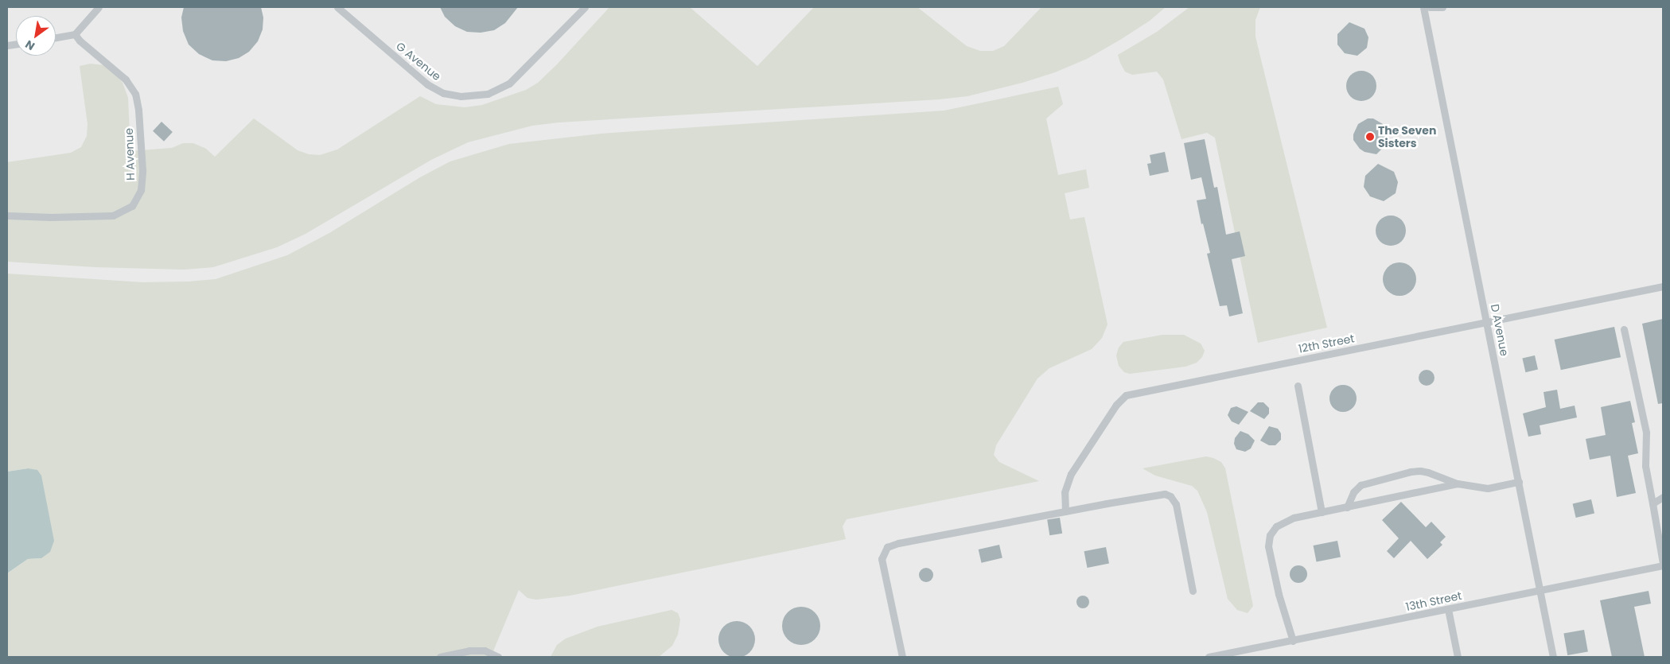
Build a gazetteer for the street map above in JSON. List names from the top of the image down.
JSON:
{
  "streets": {
    "lane": [
      "G Avenue",
      "H Avenue",
      "D Avenue",
      "12th Street",
      "13th Street"
    ]
  },
  "crossings": [
    ["D Avenue", "12th Street"],
    ["D Avenue", "13th Street"]
  ],
  "places": ["The Seven Sisters"],
  "north": "bottom left"
}
